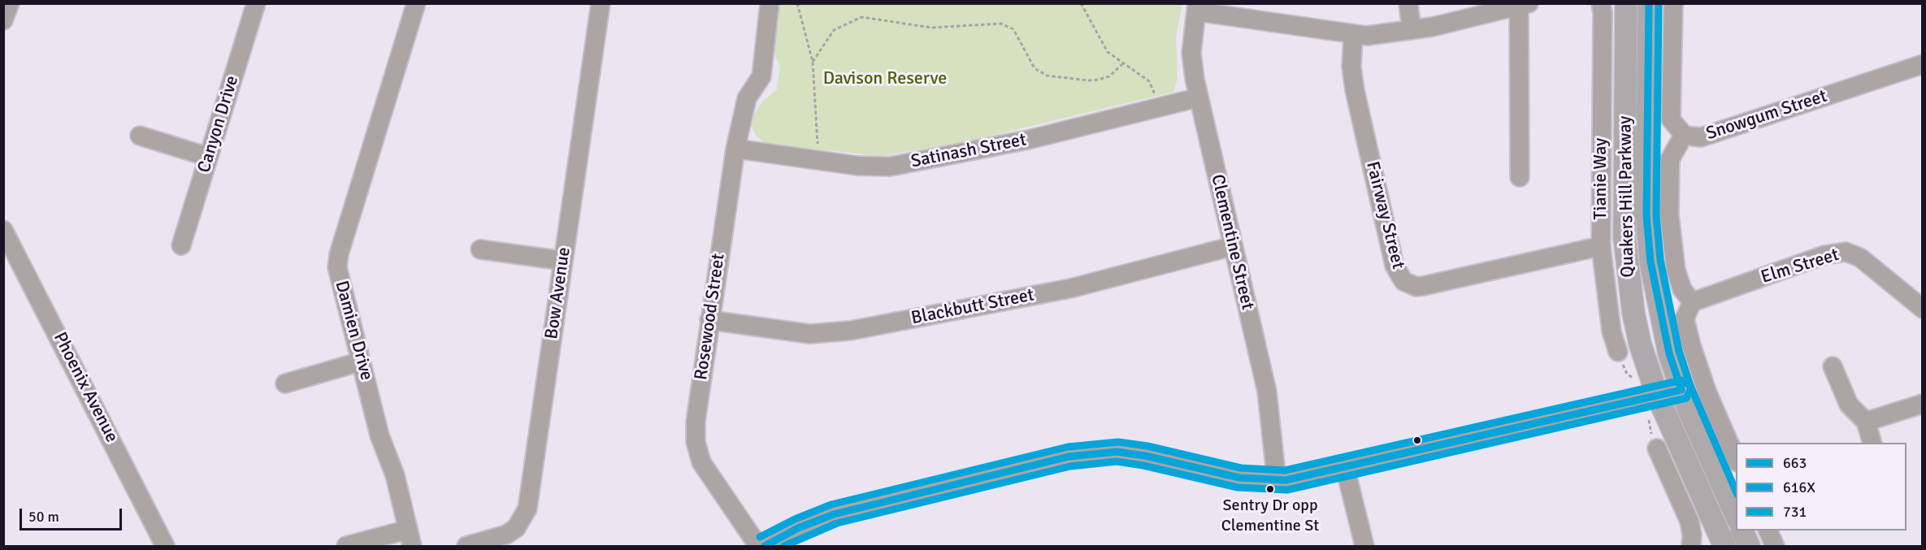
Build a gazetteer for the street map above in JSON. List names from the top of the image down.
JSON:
{
  "streets": {
    "main road": ["Quakers Hill Parkway"],
    "street": [
      "Snowgum Street",
      "Canyon Drive",
      "Satinash Street",
      "Tianie Way",
      "Fairway Street",
      "Clementine Street",
      "Elm Street",
      "Bow Avenue",
      "Blackbutt Street",
      "Rosewood Street",
      "Damien Drive",
      "Phoenix Avenue"
    ]
  },
  "crossings": [
    ["Satinash Street", "Clementine Street"],
    ["Satinash Street", "Rosewood Street"],
    ["Tianie Way", "Fairway Street"],
    ["Clementine Street", "Blackbutt Street"],
    ["Blackbutt Street", "Rosewood Street"]
  ],
  "parks": ["Davison Reserve"],
  "places": ["Sentry Dr opp Clementine St"],
  "lines": ["transit line 663", "transit line 616X", "transit line 731"],
  "legend": ["663", "616X", "731"],
  "scale_bar": "50 m"
}
